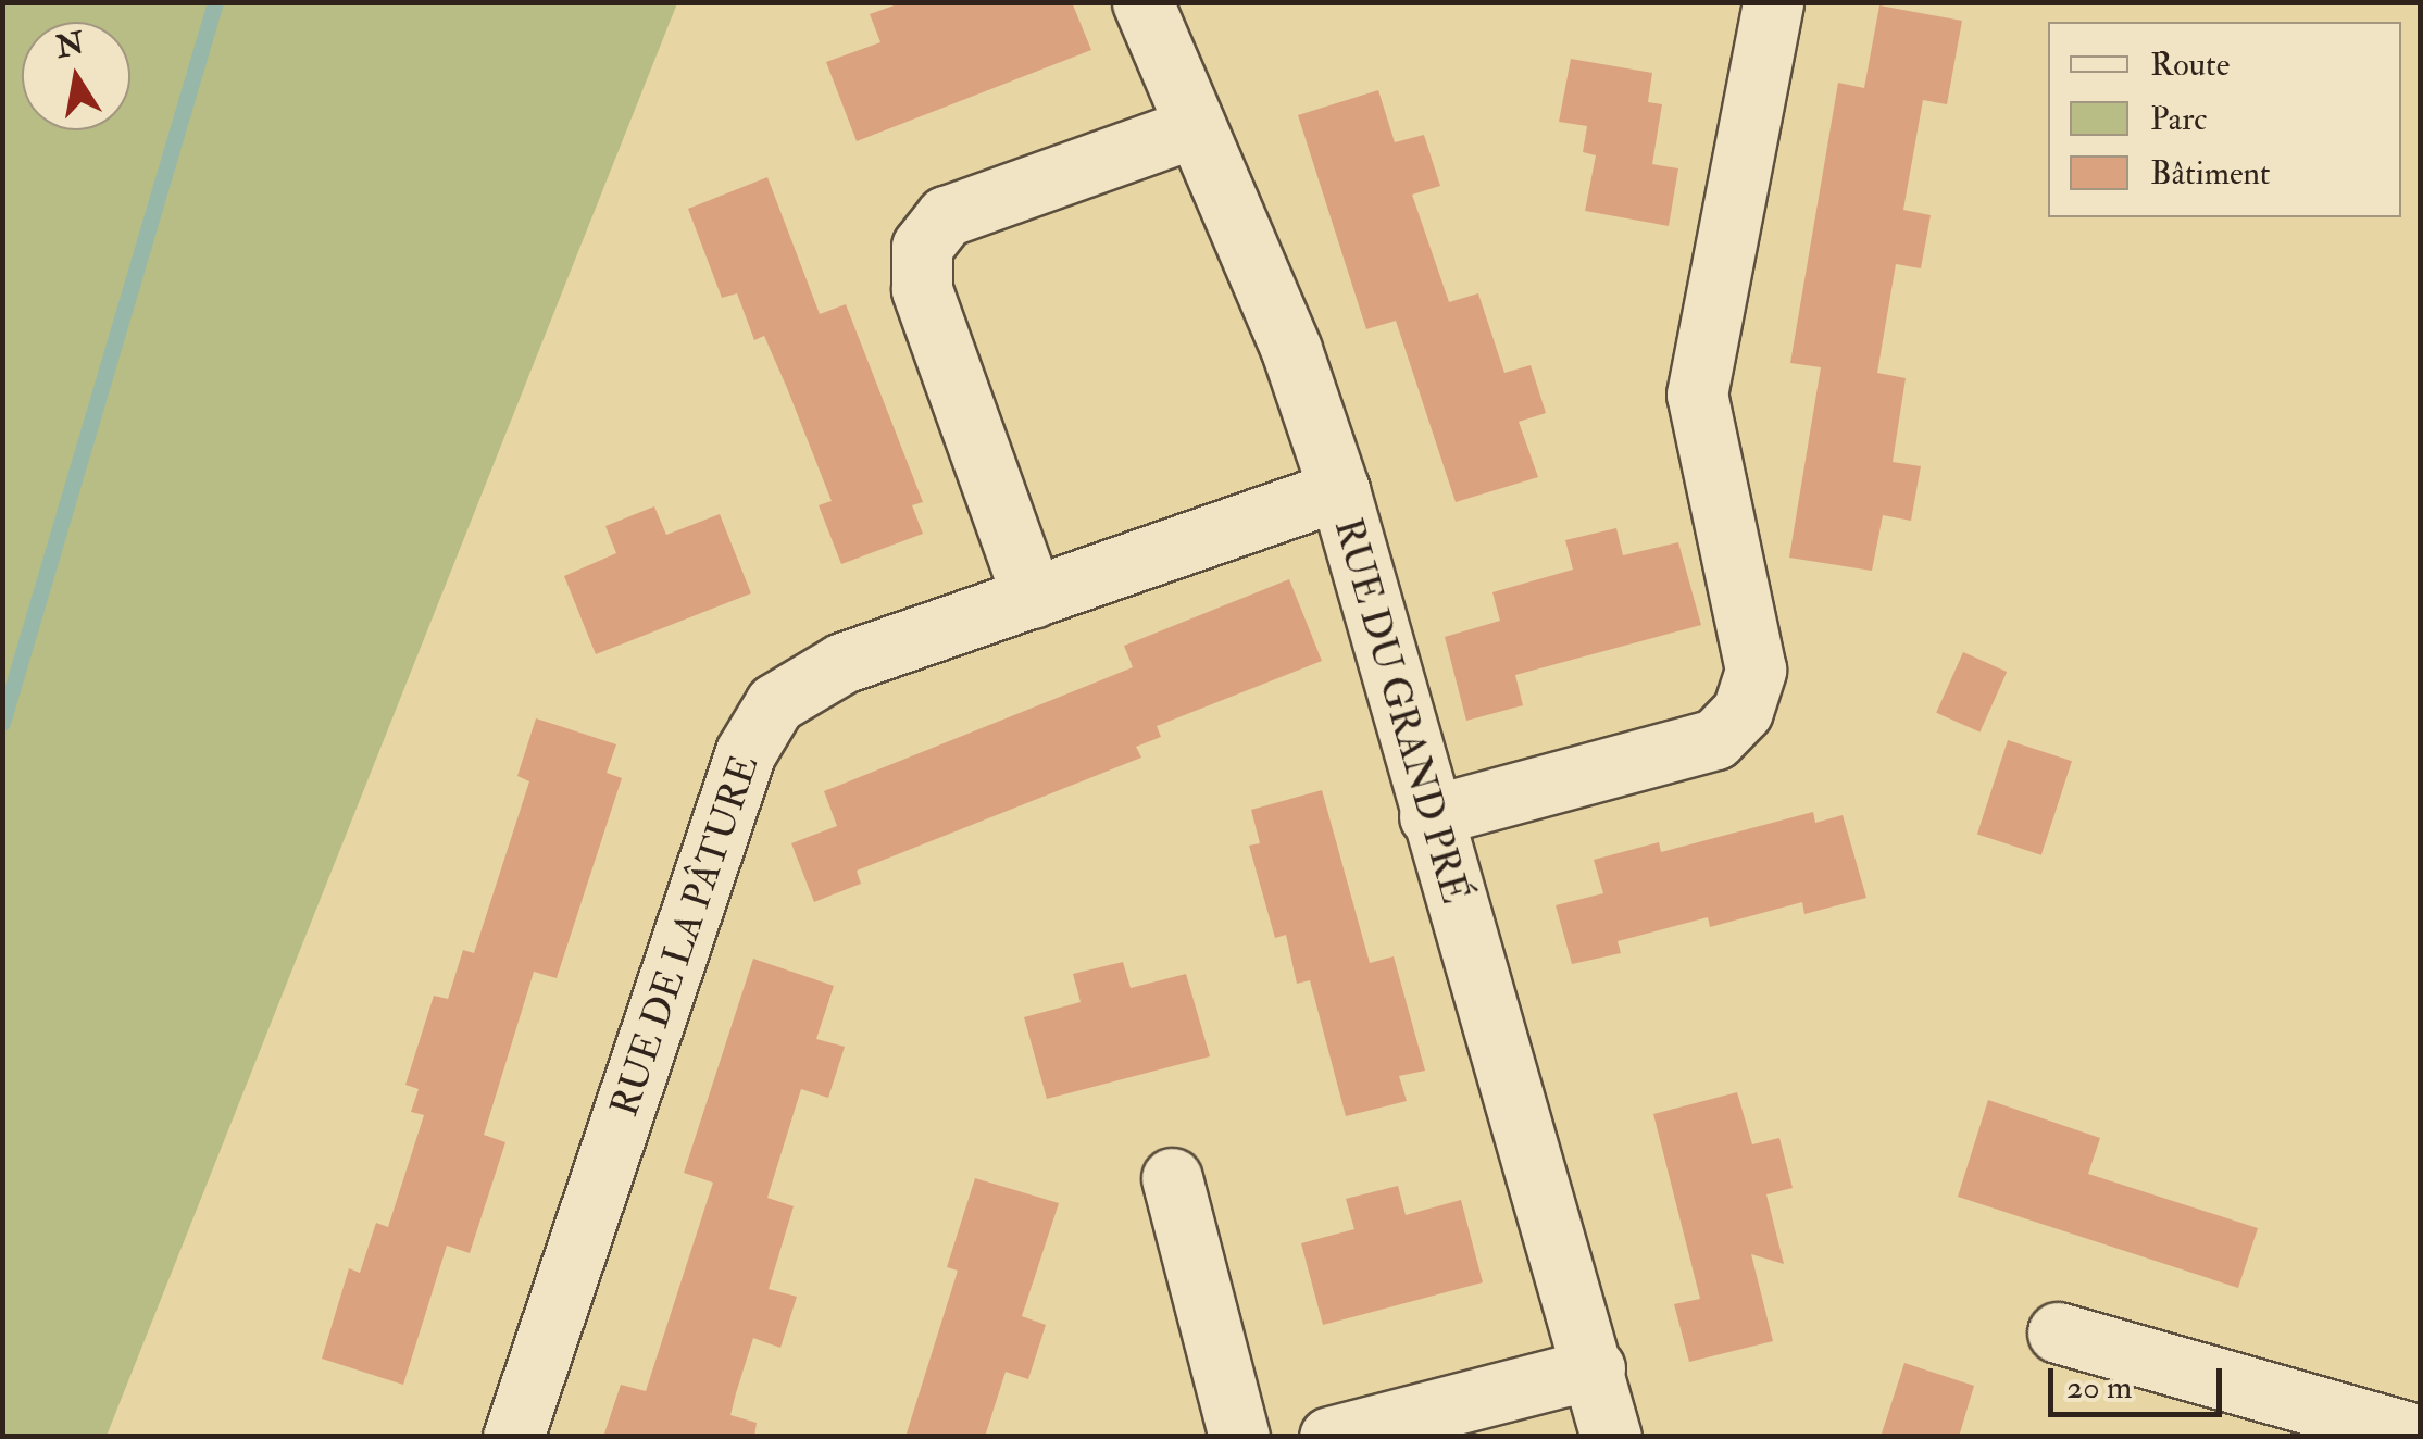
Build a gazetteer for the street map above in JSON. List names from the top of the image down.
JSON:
{
  "streets": {
    "street": ["RUE DU GRAND PRÉ", "RUE DE LA PÂTURE"]
  },
  "crossings": [
    ["RUE DU GRAND PRÉ", "RUE DE LA PÂTURE"]
  ],
  "legend": ["Route", "Parc", "Bâtiment"],
  "scale_bar": "20 m",
  "north": "top"
}
